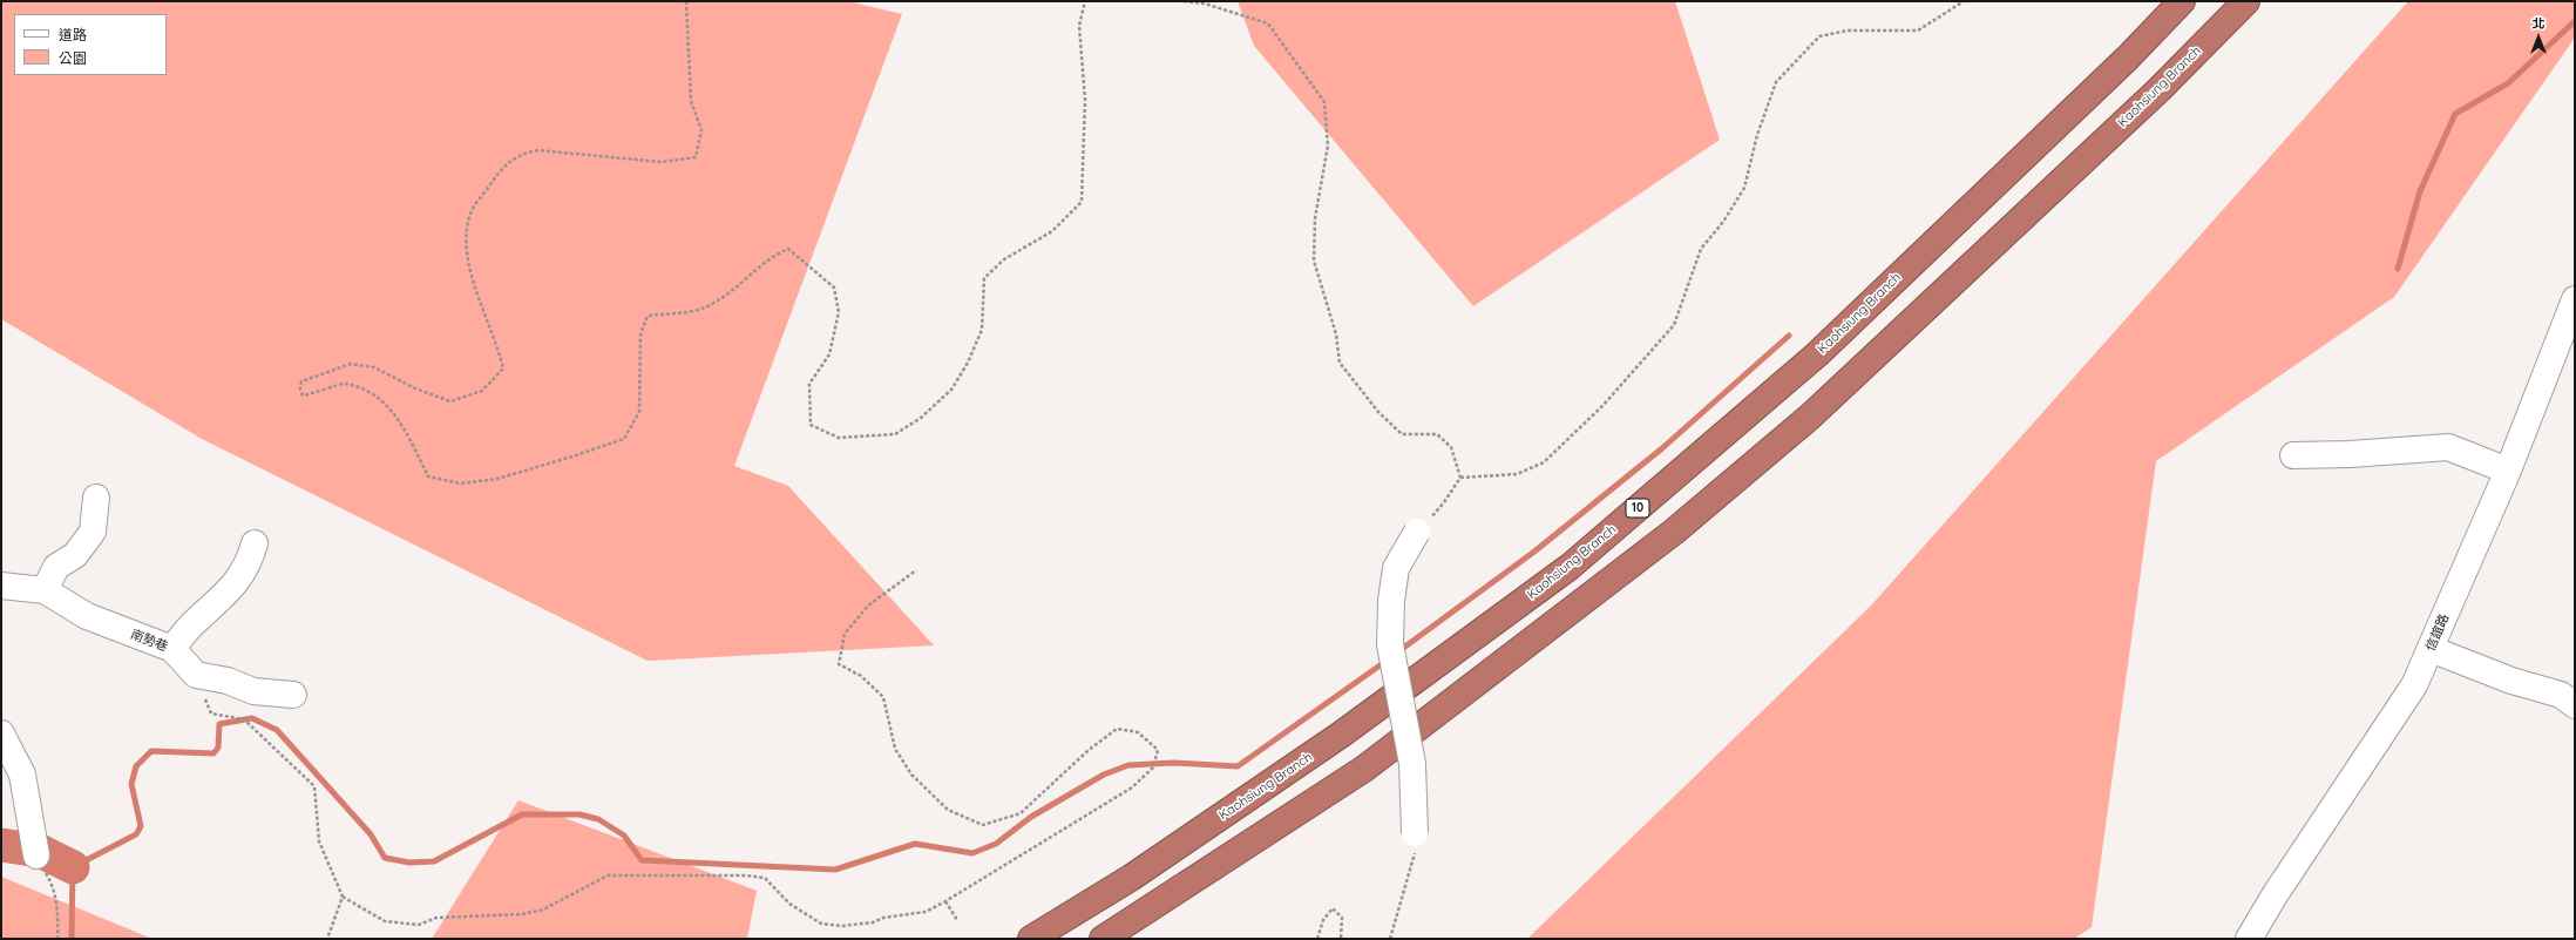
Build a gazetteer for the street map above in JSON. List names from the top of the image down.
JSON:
{
  "streets": {
    "highway": ["Kaohsiung Branch", "10"],
    "street": ["信誼路", "南勢巷"]
  },
  "legend": ["道路", "公園"],
  "north": "top"
}
